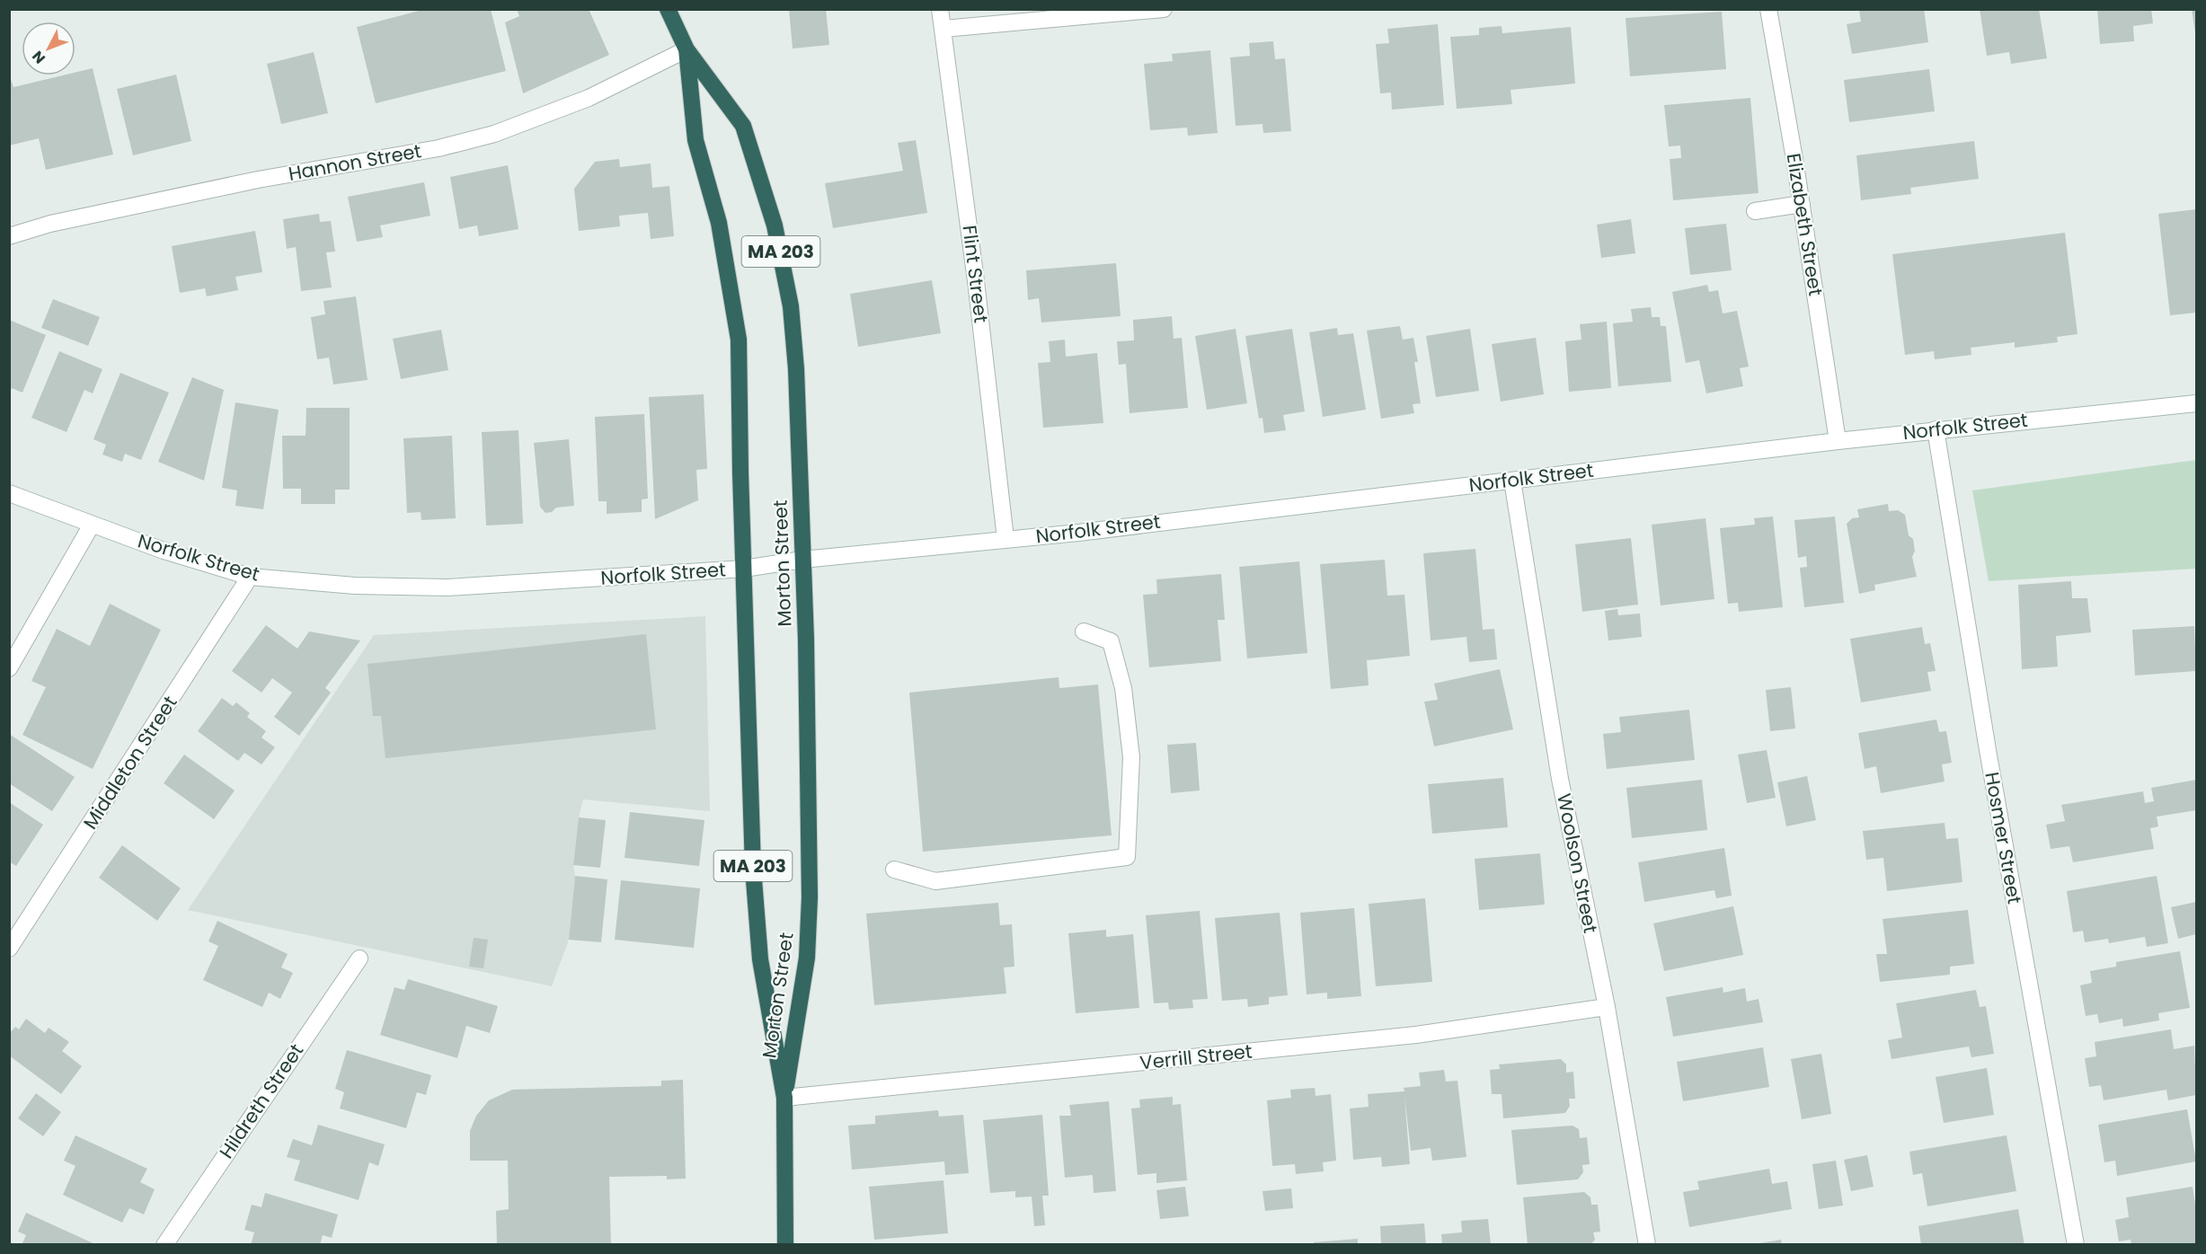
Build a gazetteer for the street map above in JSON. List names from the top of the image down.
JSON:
{
  "streets": {
    "highway": ["MA 203", "Morton Street"],
    "street": [
      "Hannon Street",
      "Elizabeth Street",
      "Flint Street",
      "Norfolk Street",
      "Middleton Street",
      "Hosmer Street",
      "Woolson Street",
      "Verrill Street",
      "Hildreth Street"
    ]
  },
  "crossings": [
    ["Hannon Street", "Morton Street"],
    ["Elizabeth Street", "Norfolk Street"],
    ["Flint Street", "Norfolk Street"],
    ["Norfolk Street", "Morton Street"],
    ["Norfolk Street", "Middleton Street"],
    ["Norfolk Street", "Hosmer Street"],
    ["Norfolk Street", "Woolson Street"],
    ["Morton Street", "Verrill Street"],
    ["Woolson Street", "Verrill Street"]
  ],
  "north": "bottom left"
}
